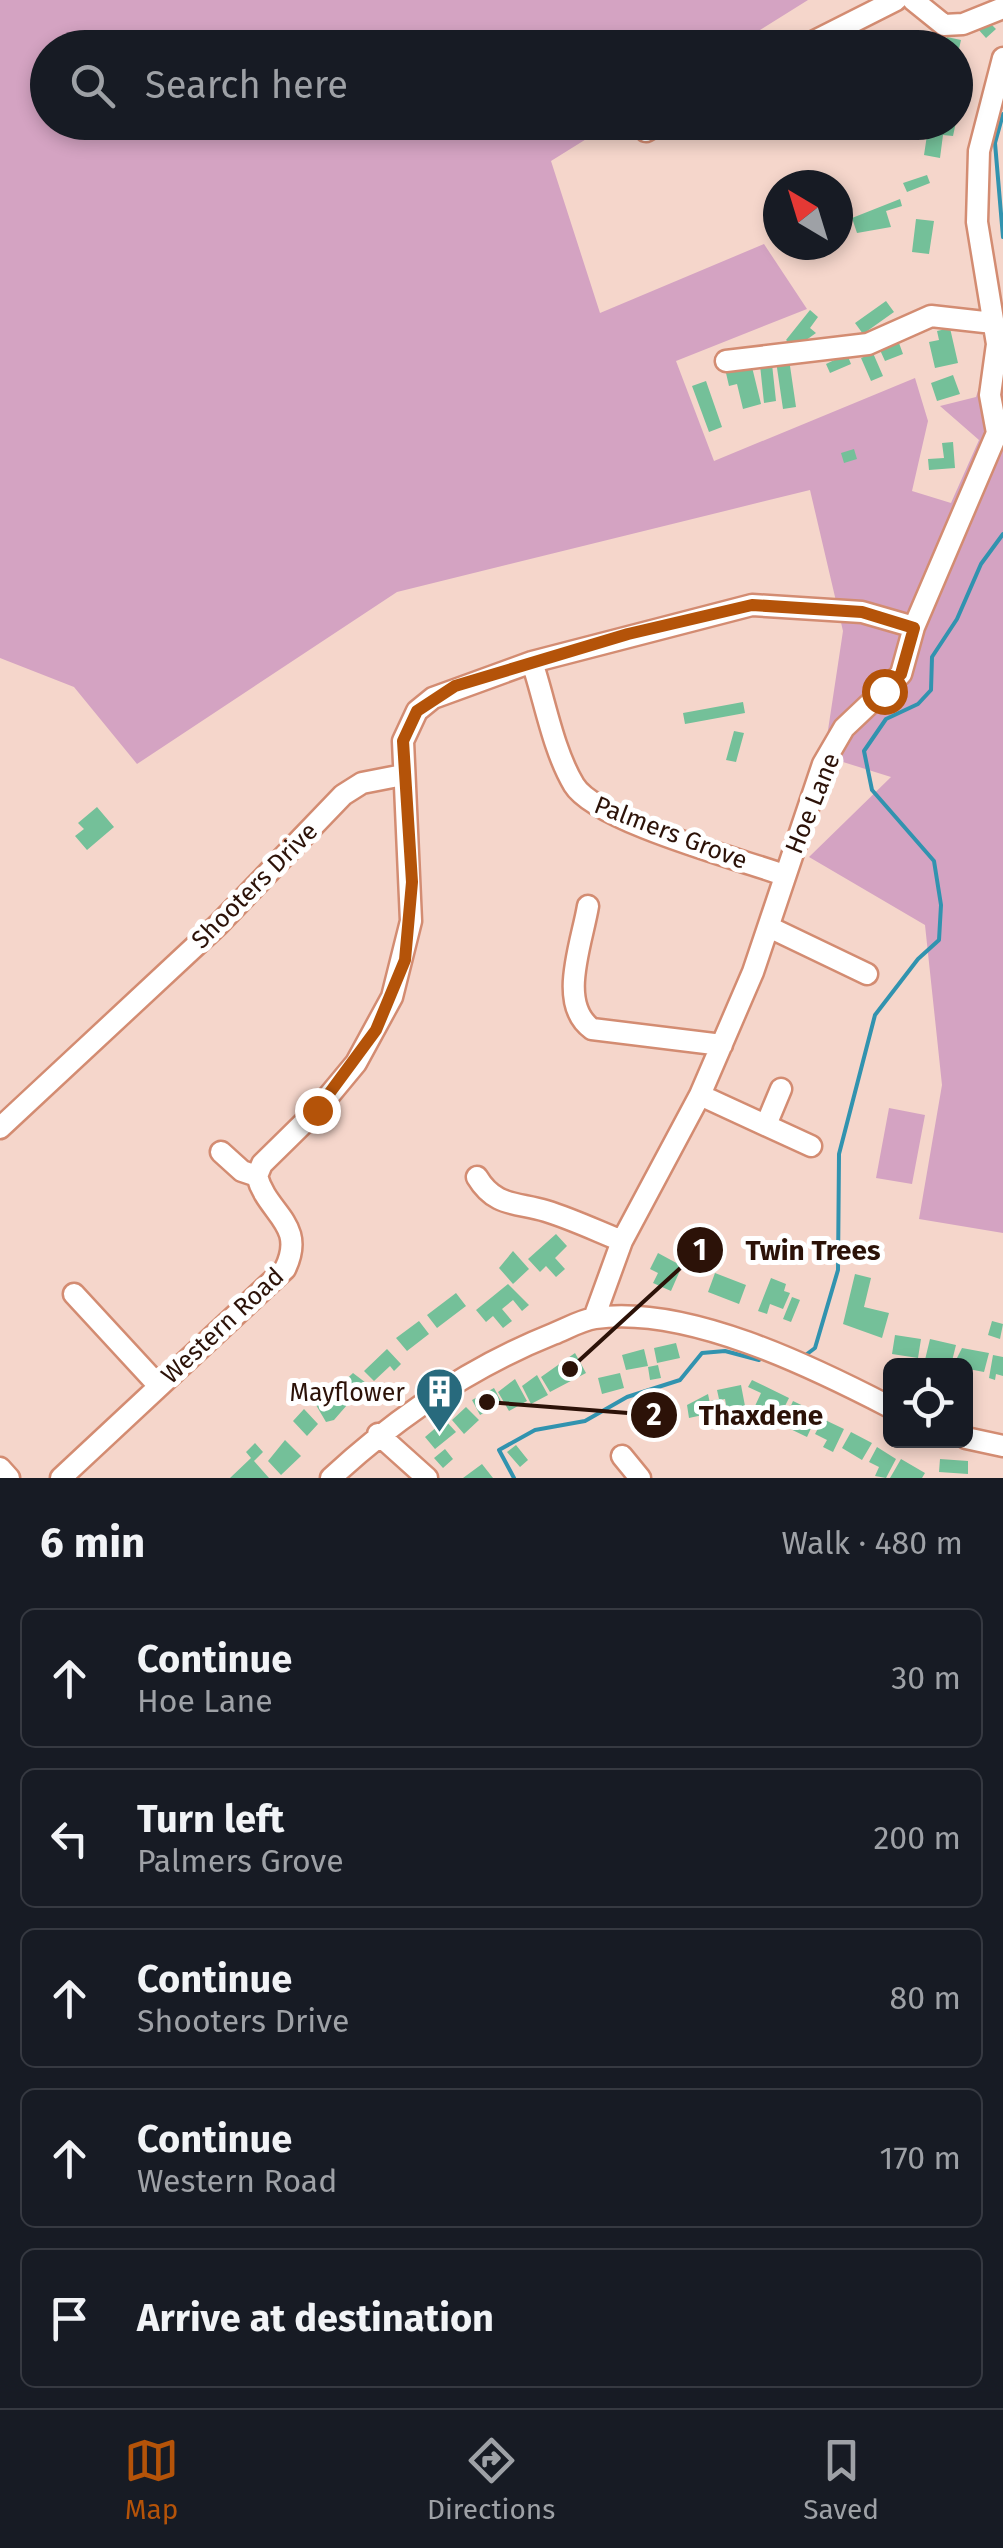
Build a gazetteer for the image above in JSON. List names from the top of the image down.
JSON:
{
  "streets": {
    "street": [
      "Hoe Lane",
      "Palmers Grove",
      "Shooters Drive",
      "Western Road"
    ]
  },
  "crossings": [
    ["Hoe Lane", "Palmers Grove"]
  ],
  "places": {
    "other": ["Twin Trees", "Thaxdene"],
    "building": ["Mayflower"]
  },
  "north": "top left",
  "page": {
    "search": "Search here",
    "heading": ["6 min", "Walk · 480 m"],
    "list": [
      ["Continue", "Hoe Lane", "30 m"],
      ["Turn left", "Palmers Grove", "200 m"],
      ["Continue", "Shooters Drive", "80 m"],
      ["Continue", "Western Road", "170 m"],
      "Arrive at destination"
    ],
    "nav": ["Map", "Directions", "Saved"]
  }
}
